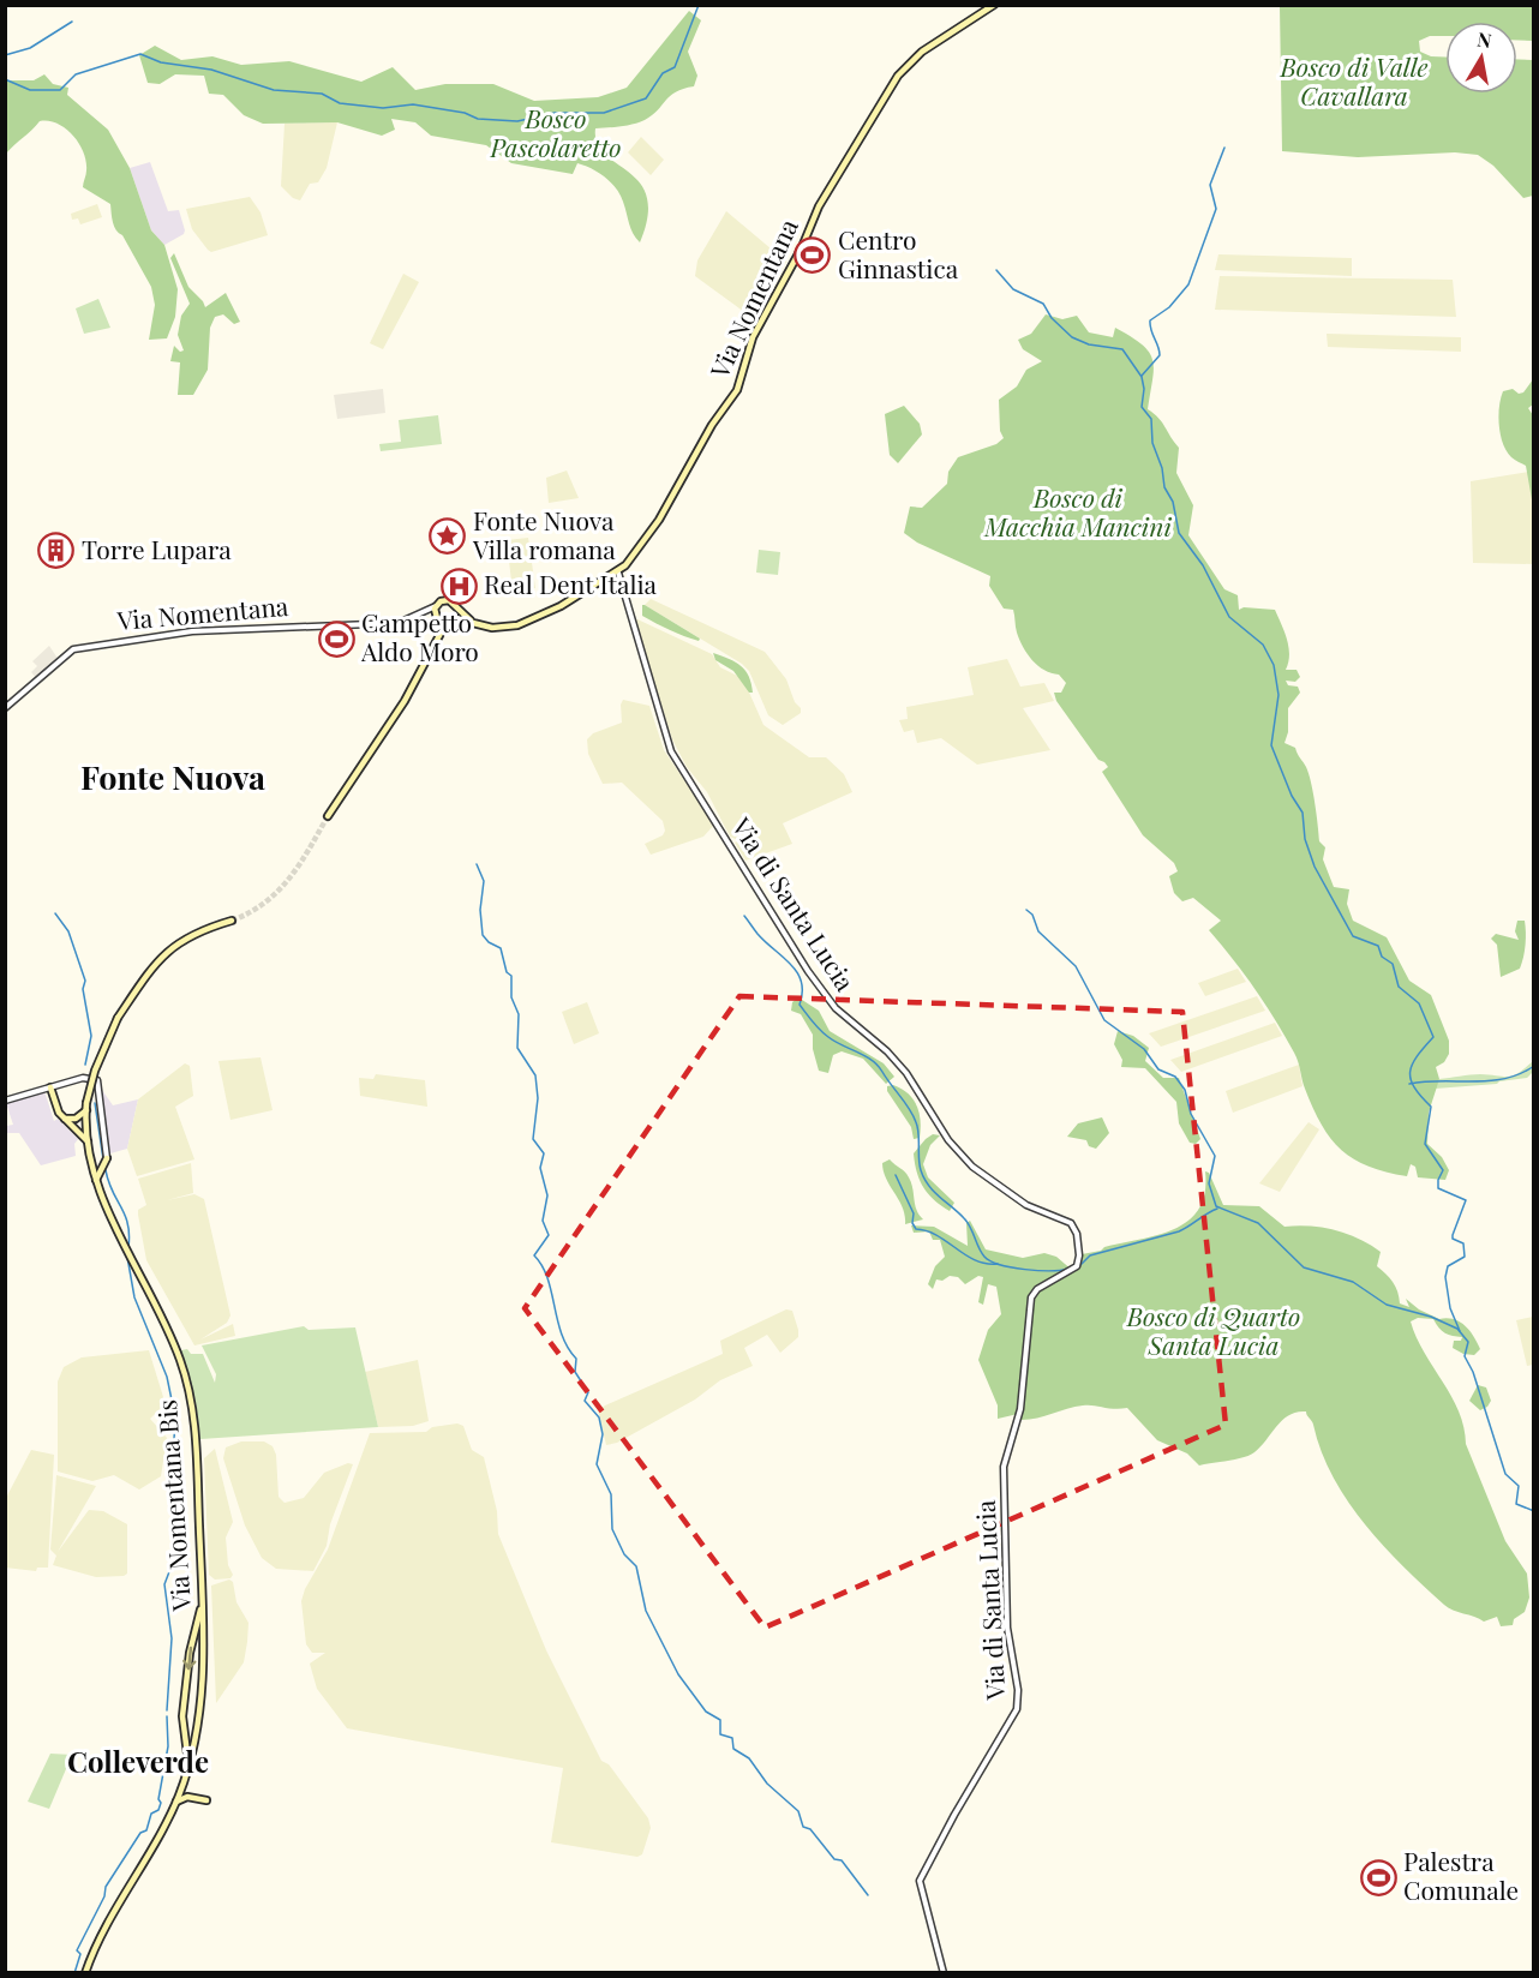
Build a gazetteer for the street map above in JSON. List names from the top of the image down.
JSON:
{
  "streets": {
    "main road": ["Via Nomentana", "Via Nomentana Bis"],
    "street": ["Via di Santa Lucia"]
  },
  "crossings": [
    ["Via Nomentana", "Via di Santa Lucia"]
  ],
  "districts": ["Fonte Nuova", "Colleverde"],
  "parks": [
    "Bosco di Valle Cavallara",
    "Bosco Pascolaretto",
    "Bosco di Macchia Mancini",
    "Bosco di Quarto Santa Lucia"
  ],
  "places": {
    "sports": ["Centro Ginnastica", "Campetto Aldo Moro", "Palestra Comunale"],
    "place": ["Fonte Nuova Villa romana"],
    "building": ["Torre Lupara"],
    "hospital": ["Real Dent Italia"]
  },
  "north": "top"
}
